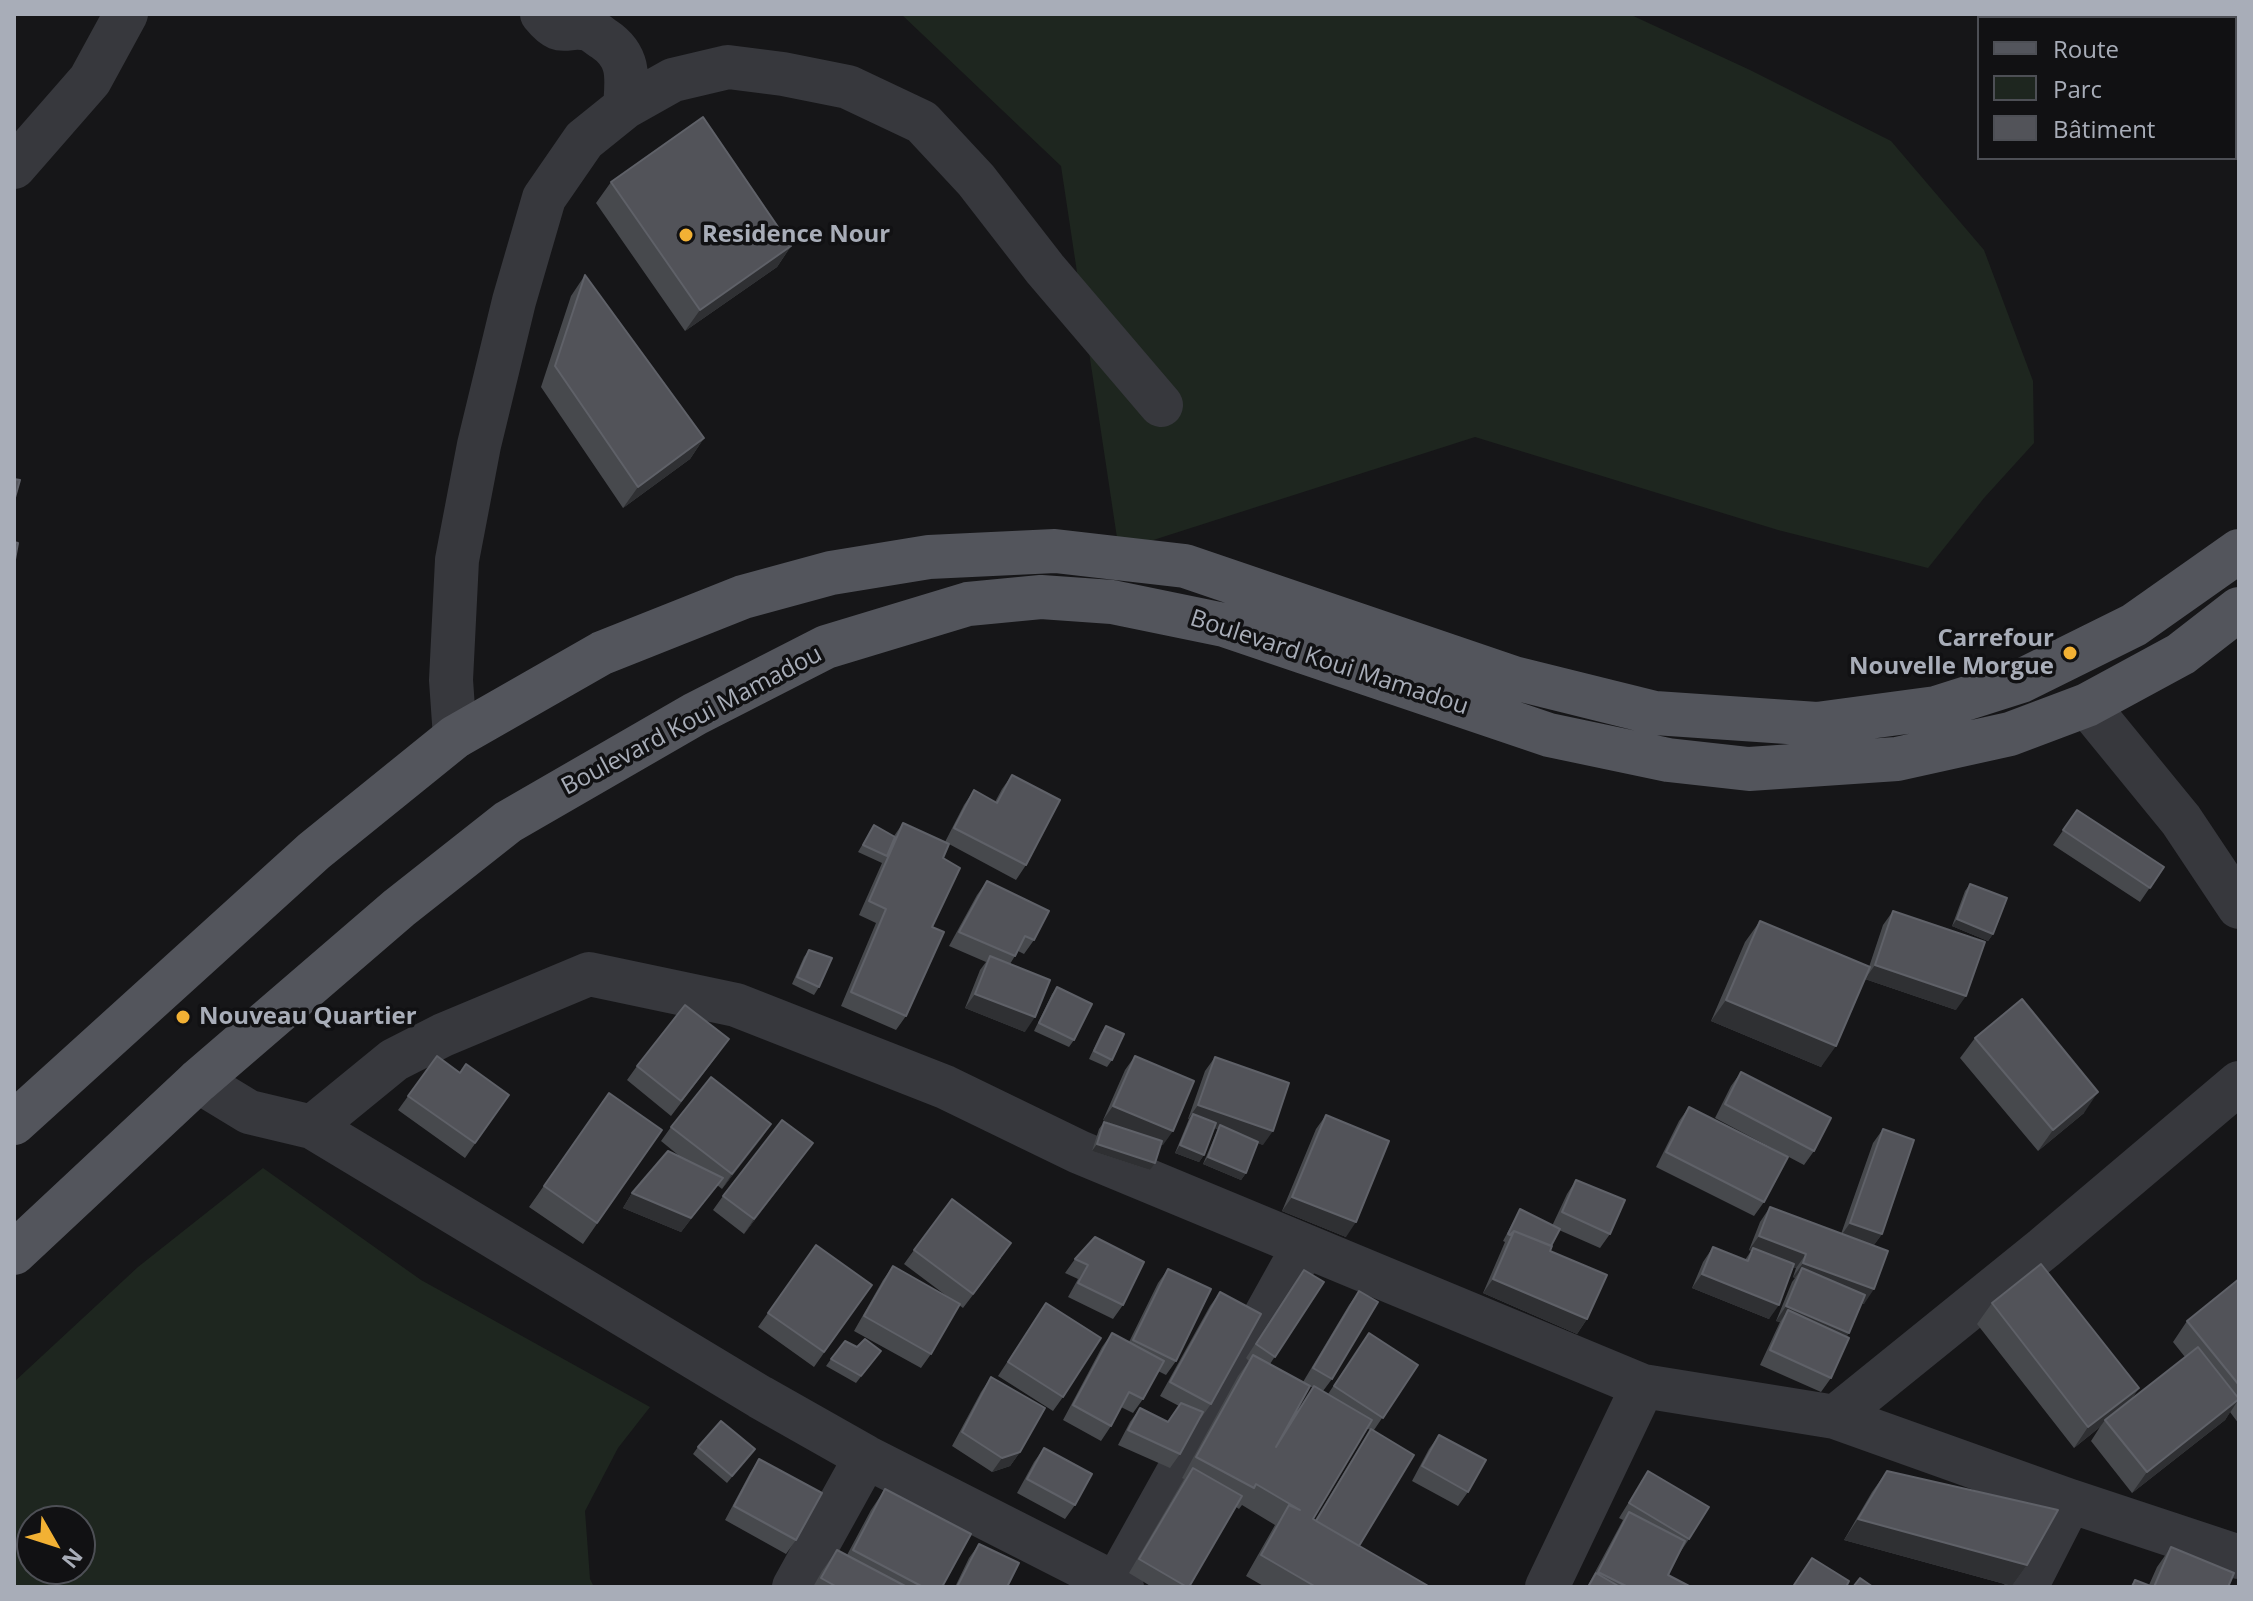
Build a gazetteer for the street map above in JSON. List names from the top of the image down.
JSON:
{
  "streets": {
    "main road": ["Boulevard Koui Mamadou"]
  },
  "places": ["Residence Nour", "Carrefour Nouvelle Morgue", "Nouveau Quartier"],
  "legend": ["Route", "Parc", "Bâtiment"],
  "north": "bottom right"
}
